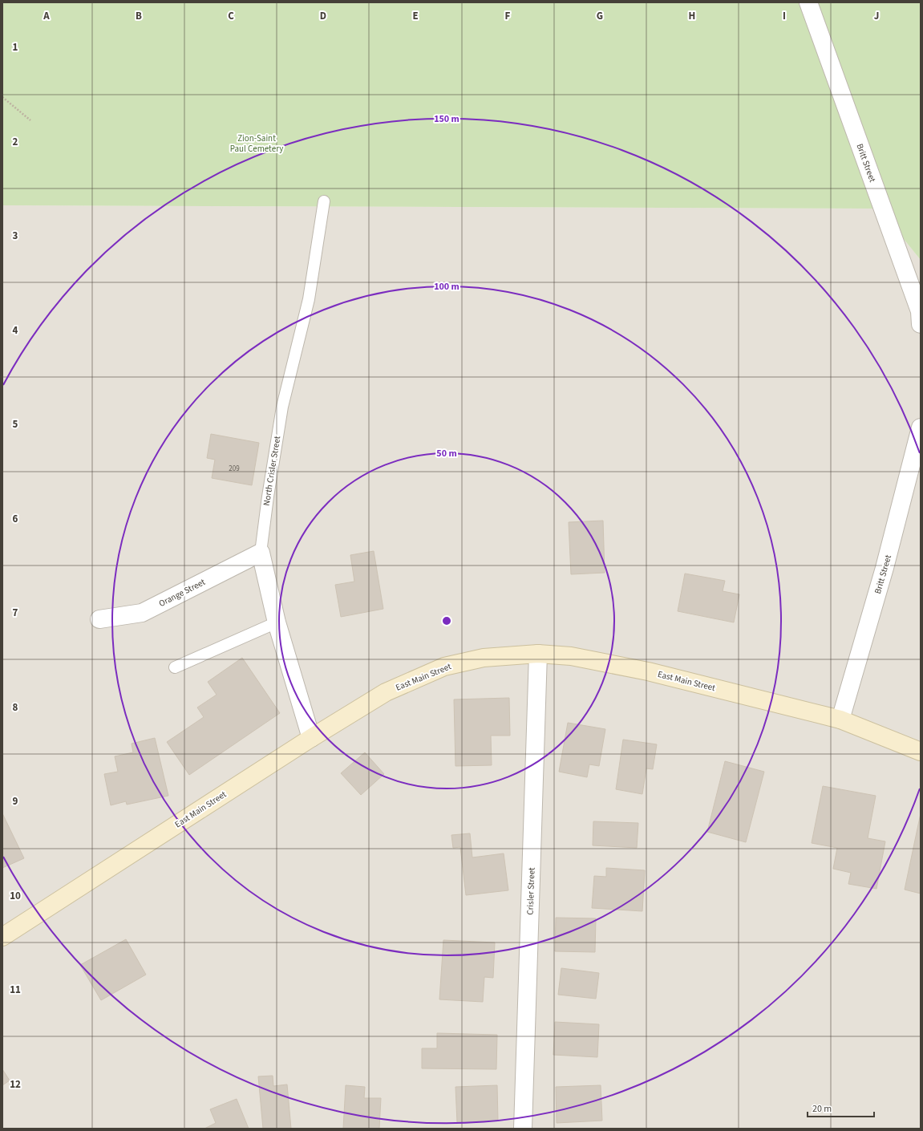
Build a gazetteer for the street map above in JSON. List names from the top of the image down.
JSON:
{
  "streets": {
    "main road": ["East Main Street"],
    "street": [
      "Britt Street",
      "North Crisler Street",
      "Orange Street",
      "Crisler Street"
    ]
  },
  "crossings": [
    ["Britt Street", "East Main Street"],
    ["North Crisler Street", "Orange Street"],
    ["North Crisler Street", "East Main Street"],
    ["East Main Street", "Crisler Street"]
  ],
  "parks": ["Zion-Saint Paul Cemetery"],
  "house_numbers": ["209"],
  "scale_bar": "20 m",
  "grid": {
    "columns": [
      "A",
      "B",
      "C",
      "D",
      "E",
      "F",
      "G",
      "H",
      "I",
      "J"
    ],
    "rows": [
      "1",
      "2",
      "3",
      "4",
      "5",
      "6",
      "7",
      "8",
      "9",
      "10",
      "11",
      "12"
    ]
  },
  "rings": ["150 m", "100 m", "50 m"]
}
